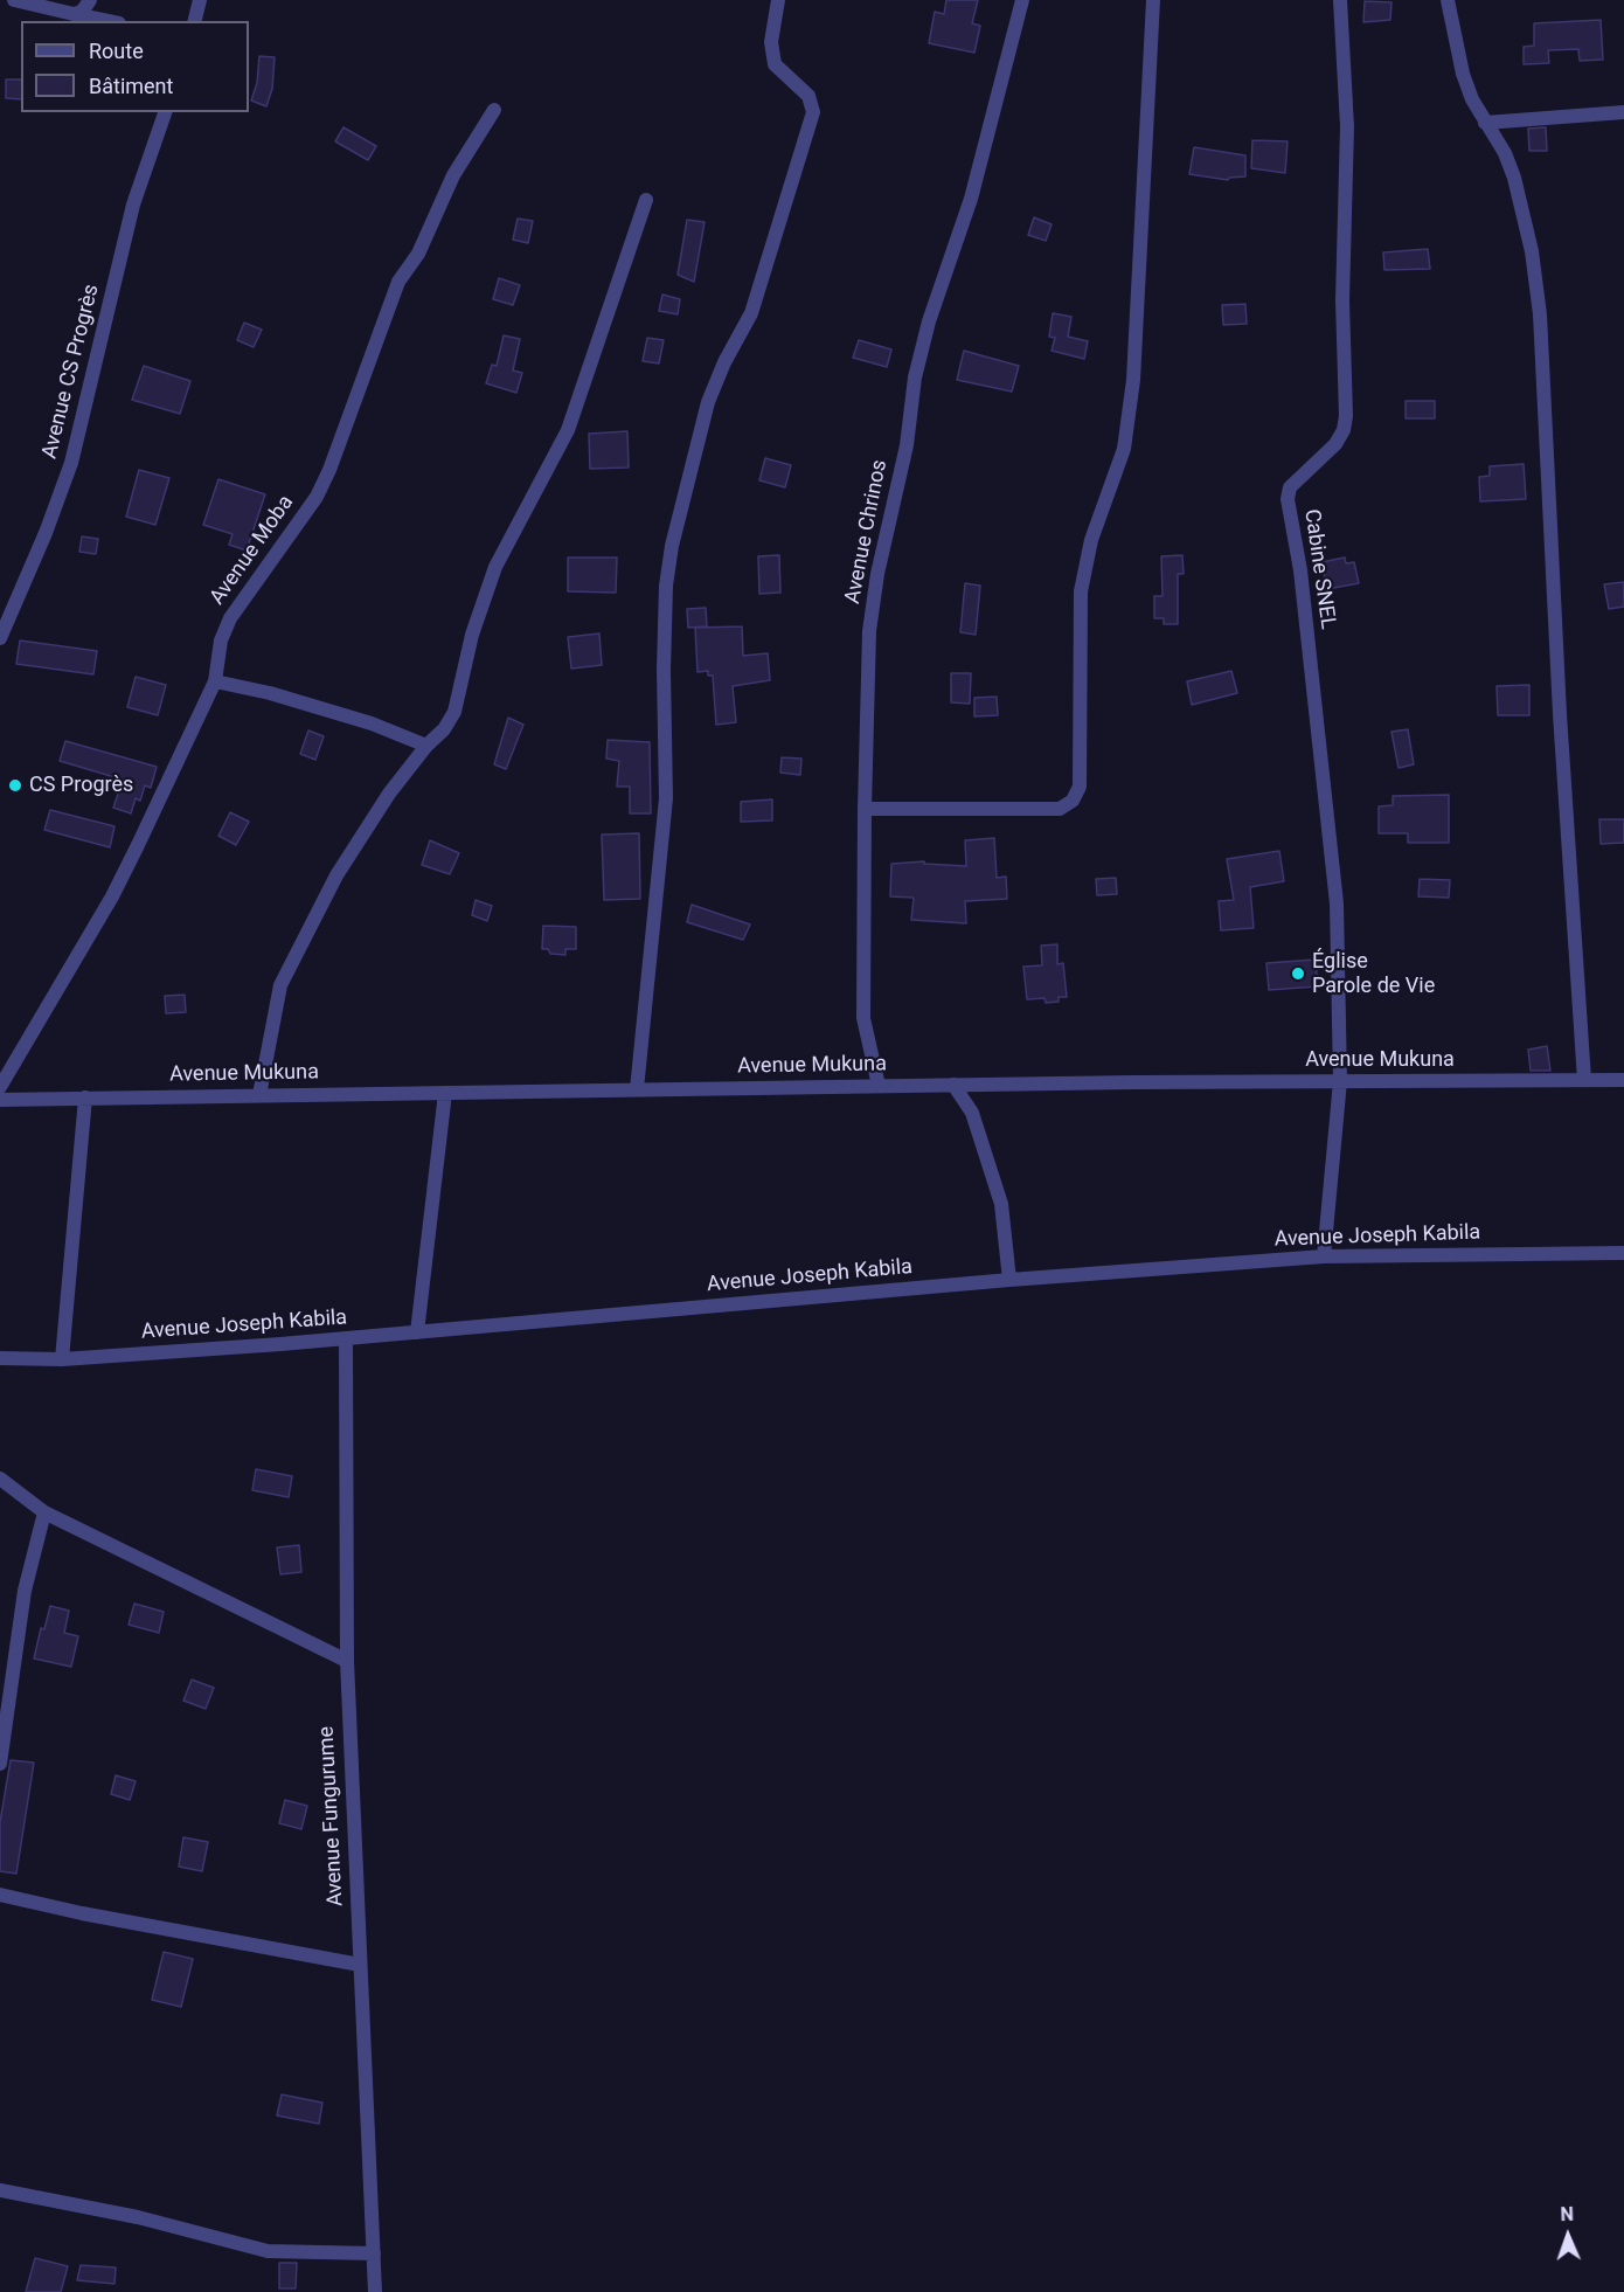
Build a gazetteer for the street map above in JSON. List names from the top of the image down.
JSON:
{
  "streets": {
    "street": [
      "Avenue CS Progrès",
      "Avenue Chrinos",
      "Avenue Moba",
      "Cabine SNEL",
      "Avenue Mukuna",
      "Avenue Joseph Kabila",
      "Avenue Fungurume"
    ]
  },
  "crossings": [
    ["Avenue Chrinos", "Avenue Mukuna"],
    ["Cabine SNEL", "Avenue Mukuna"],
    ["Cabine SNEL", "Avenue Joseph Kabila"],
    ["Avenue Joseph Kabila", "Avenue Fungurume"]
  ],
  "places": ["CS Progrès", "Église Parole de Vie"],
  "legend": ["Route", "Bâtiment"],
  "north": "top"
}
